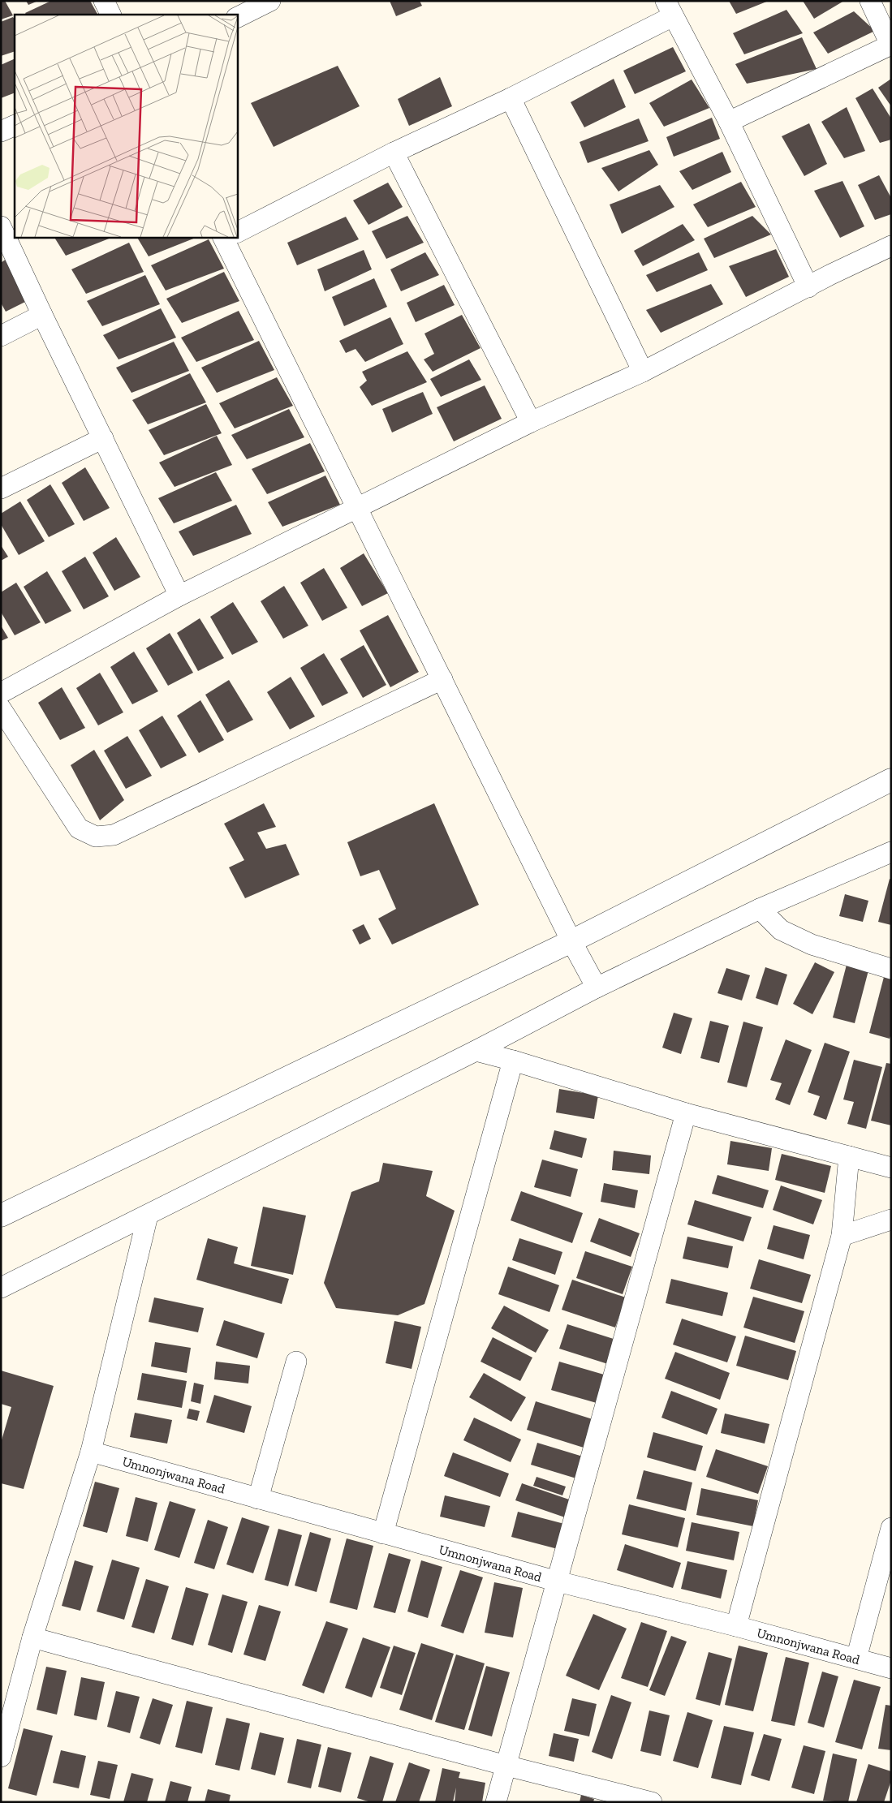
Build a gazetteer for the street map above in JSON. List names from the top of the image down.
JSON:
{
  "streets": {
    "street": ["Umnonjwana Road"]
  }
}
